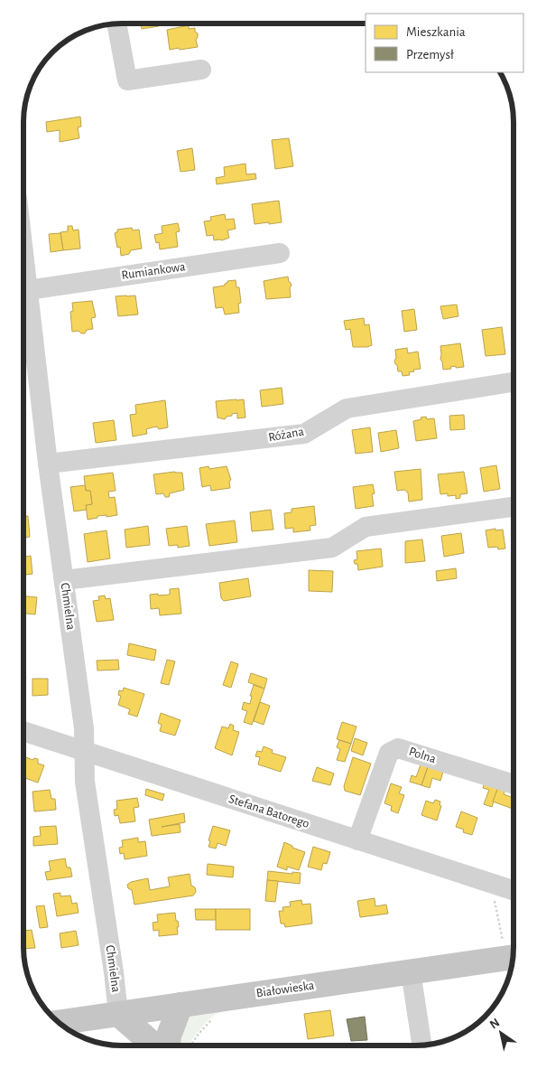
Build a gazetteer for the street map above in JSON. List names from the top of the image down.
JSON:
{
  "streets": {
    "main road": ["Białowieska"],
    "street": [
      "Rumiankowa",
      "Różana",
      "Chmielna",
      "Polna",
      "Stefana Batorego"
    ]
  },
  "crossings": [
    ["Rumiankowa", "Chmielna"],
    ["Różana", "Chmielna"],
    ["Chmielna", "Stefana Batorego"],
    ["Chmielna", "Białowieska"],
    ["Polna", "Stefana Batorego"]
  ],
  "legend": ["Mieszkania", "Przemysł"],
  "north": "top left"
}
